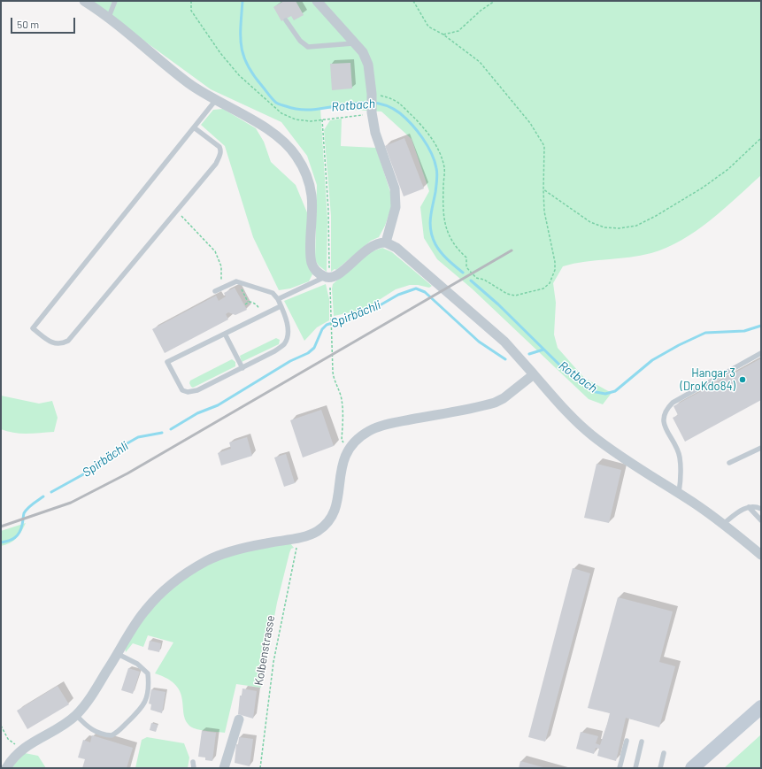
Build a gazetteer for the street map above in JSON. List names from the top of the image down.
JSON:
{
  "streets": {
    "path": ["Kolbenstrasse"]
  },
  "water": ["Rotbach", "Spirbächli"],
  "places": ["Hangar 3 (DroKdo84)"],
  "scale_bar": "50 m"
}
